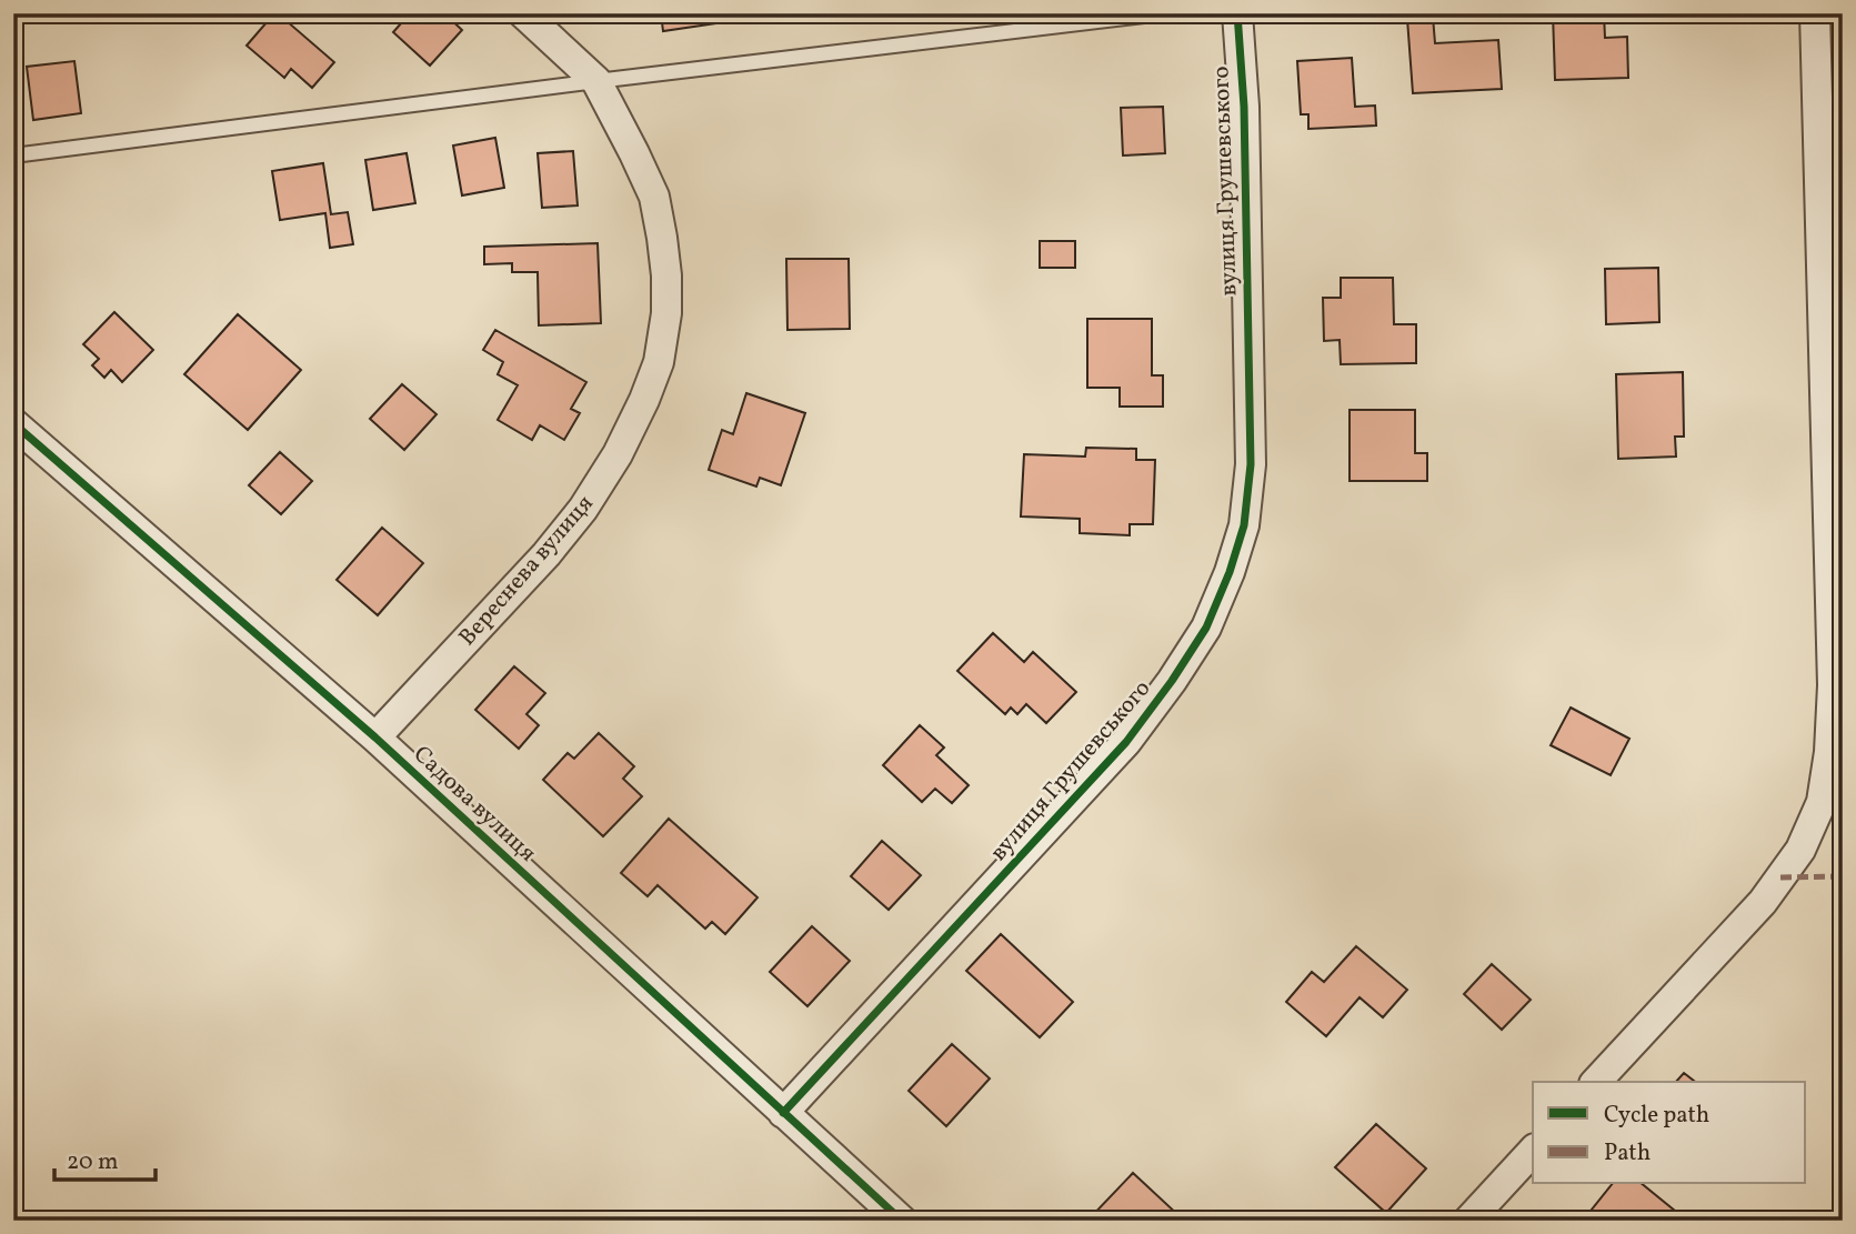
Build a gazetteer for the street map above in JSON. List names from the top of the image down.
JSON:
{
  "streets": {
    "street": ["вулиця Грушевського", "Вереснева вулиця", "Садова вулиця"]
  },
  "crossings": [
    ["вулиця Грушевського", "Садова вулиця"],
    ["Вереснева вулиця", "Садова вулиця"]
  ],
  "legend": ["Cycle path", "Path"],
  "scale_bar": "20 m"
}
